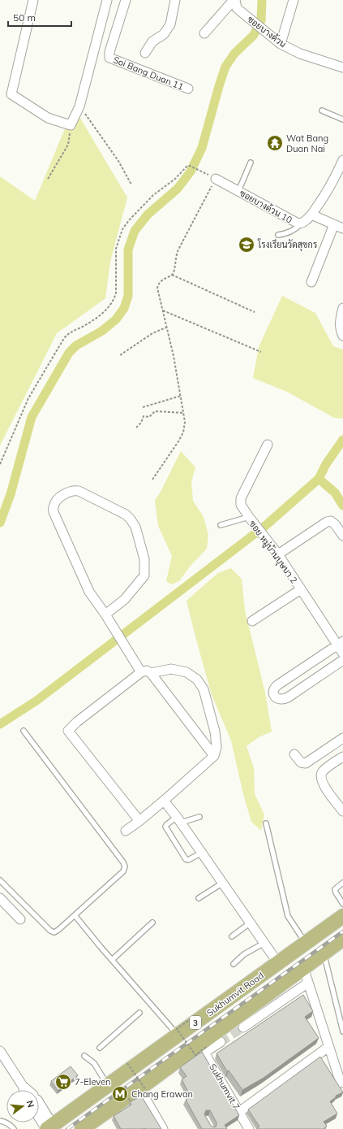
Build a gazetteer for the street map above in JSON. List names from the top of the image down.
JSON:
{
  "streets": {
    "highway": ["Sukhumvit Road", "3"],
    "street": [
      "ซอยบางด้วน",
      "Soi Bang Duan 11",
      "ซอยบางด้วน 10",
      "ซอย หมู่บ้านบุษบา 2",
      "Sukhumvit 7"
    ]
  },
  "crossings": [
    ["Sukhumvit Road", "Sukhumvit 7"]
  ],
  "places": {
    "temple": ["Wat Bang Duan Nai"],
    "school or university": ["โรงเรียนวัดสุขกร"],
    "supermarket": ["7-Eleven"],
    "metro station": ["Chang Erawan"]
  },
  "scale_bar": "50 m",
  "north": "right"
}
